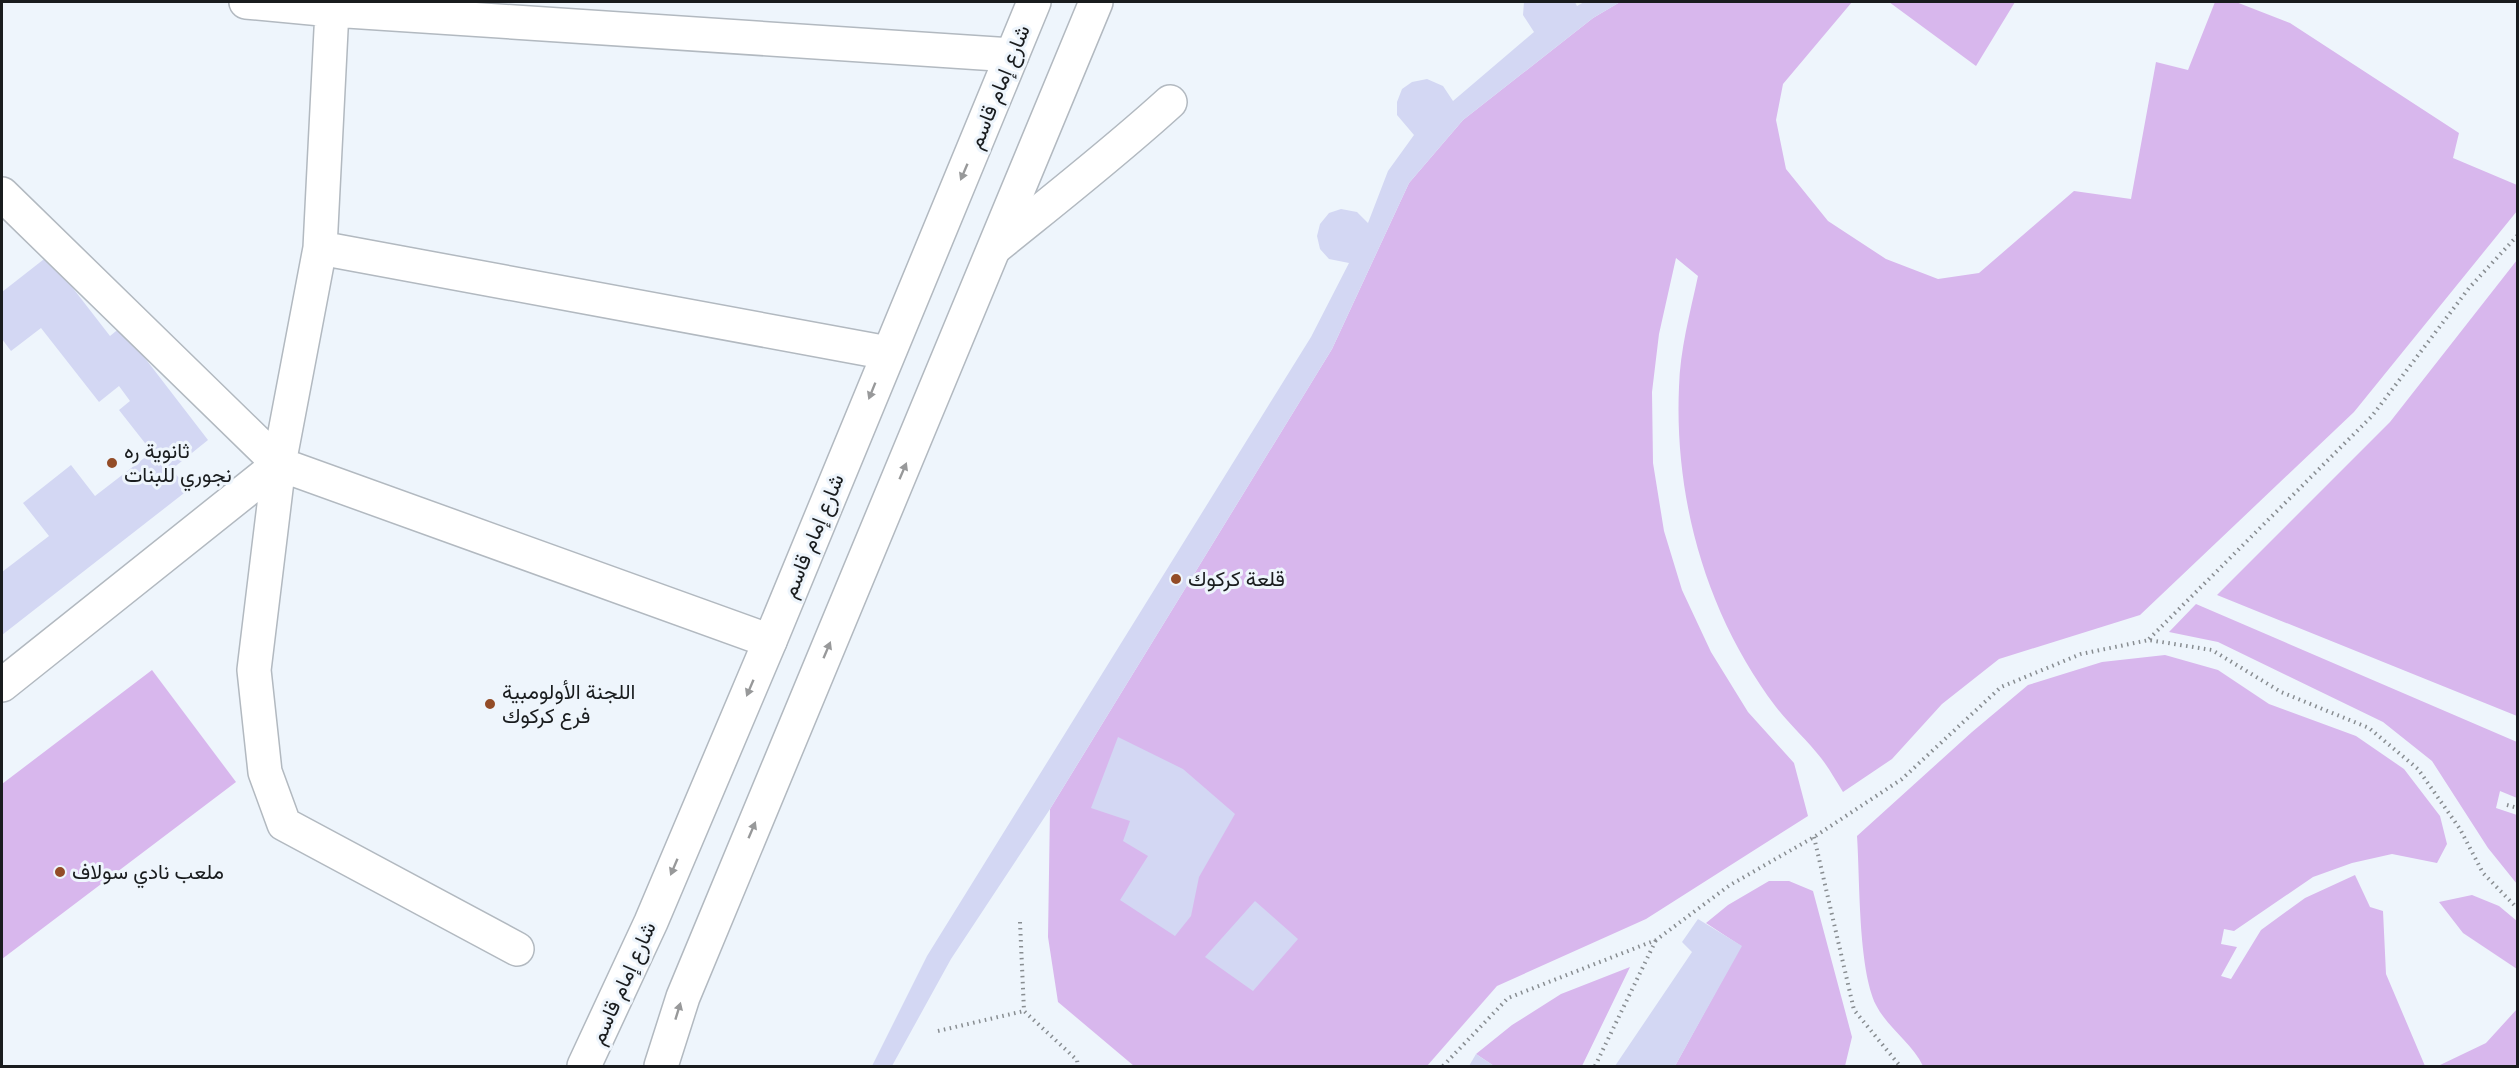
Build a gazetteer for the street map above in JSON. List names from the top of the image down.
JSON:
{
  "streets": {
    "street": ["شارع إمام قاسم"]
  },
  "places": [
    "ثانوية ره نجوري للبنات",
    "قلعة كركوك",
    "اللجنة الأولومبية فرع كركوك",
    "ملعب نادي سولاف"
  ]
}
